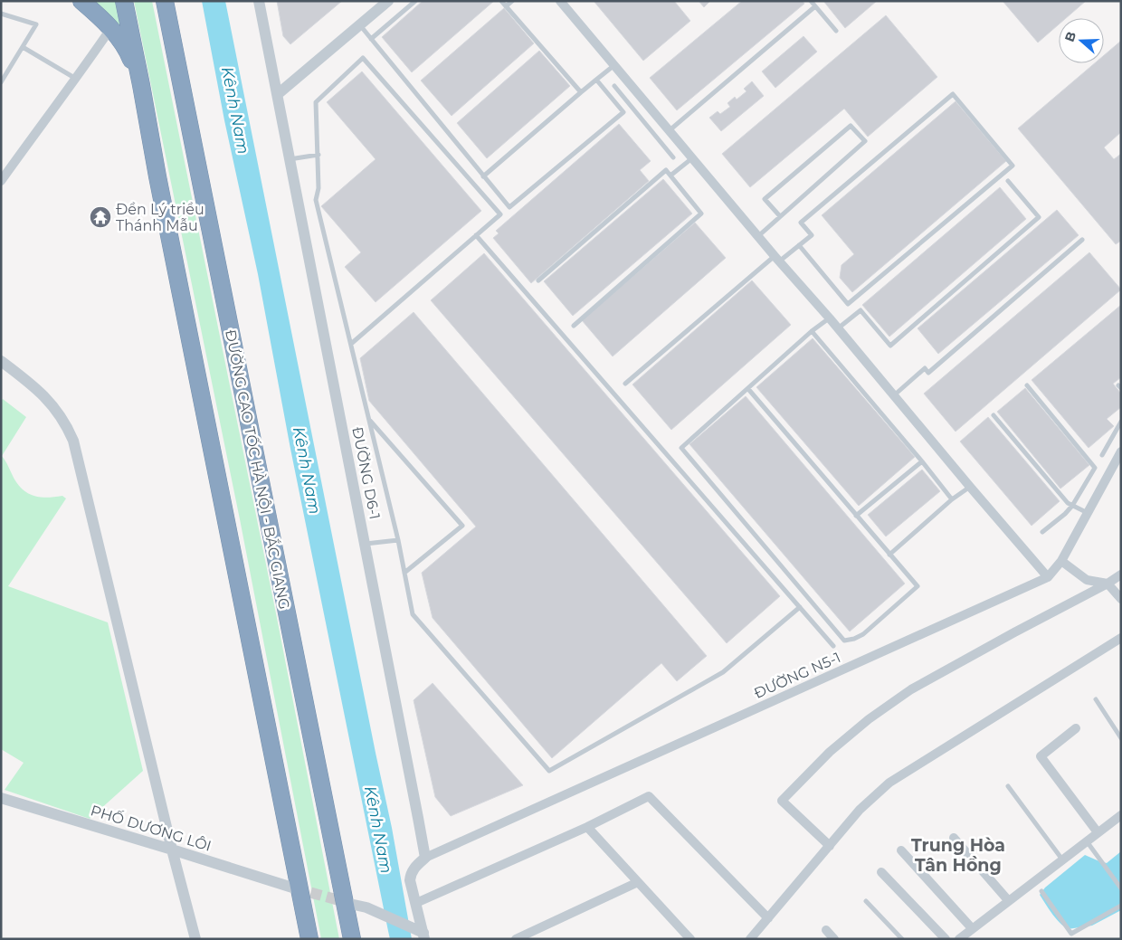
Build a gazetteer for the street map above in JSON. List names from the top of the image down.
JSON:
{
  "streets": {
    "highway": ["ĐƯỜNG CAO TỐC HÀ NỘI - BẮC GIANG"],
    "street": ["ĐƯỜNG D6-1", "ĐƯỜNG N5-1", "PHỐ DƯƠNG LÔI"]
  },
  "crossings": [
    ["ĐƯỜNG D6-1", "ĐƯỜNG N5-1"]
  ],
  "districts": ["Trung Hòa Tân Hồng"],
  "water": ["Kênh Nam"],
  "places": {
    "temple": ["Đền Lý triều Thánh Mẫu"]
  },
  "north": "left"
}
